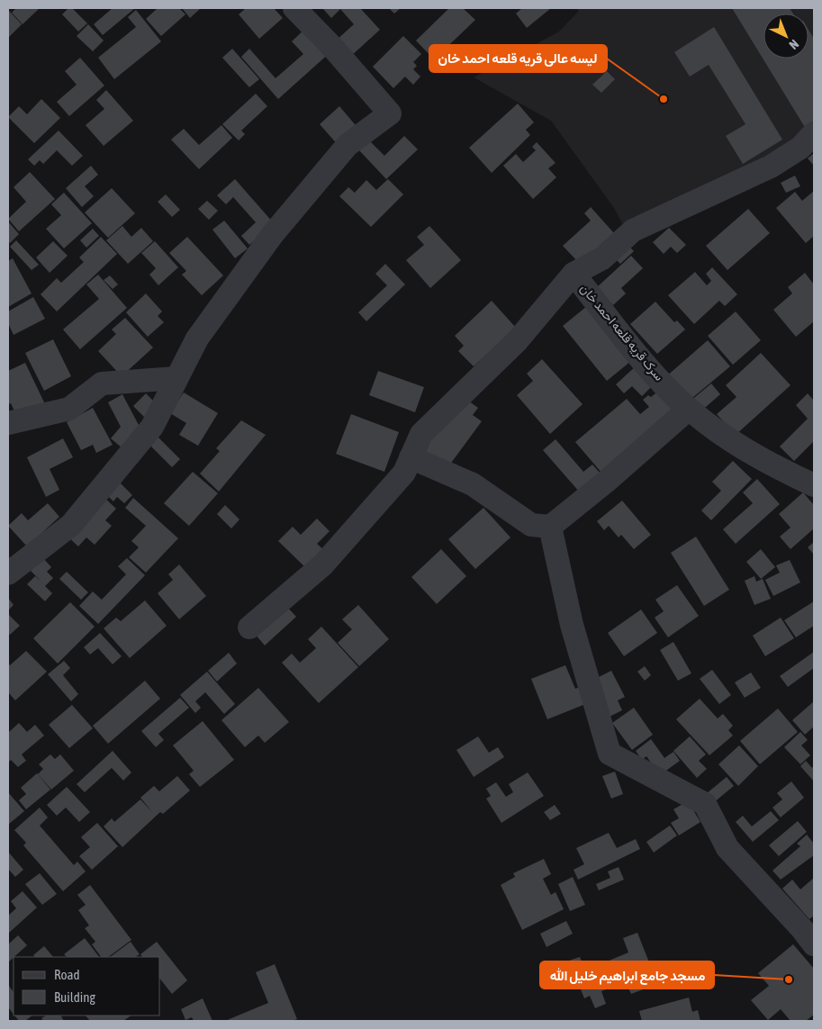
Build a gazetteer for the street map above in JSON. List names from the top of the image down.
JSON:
{
  "streets": {
    "street": ["سرک قریه قلعه احمد خان"]
  },
  "places": ["لیسه عالی قریه قلعه احمد خان", "مسجد جامع ابراهیم خلیل الله"],
  "legend": ["Road", "Building"],
  "north": "bottom right"
}
